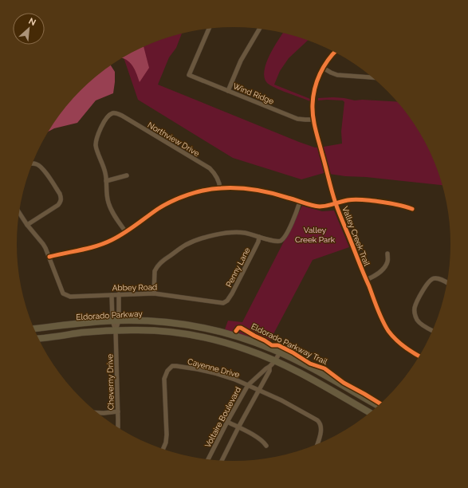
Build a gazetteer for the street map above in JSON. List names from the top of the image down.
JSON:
{
  "streets": {
    "main road": ["Eldorado Parkway"],
    "street": [
      "Wind Ridge",
      "Northview Drive",
      "Valley Creek Trail",
      "Penny Lane",
      "Abbey Road",
      "Cayenne Drive",
      "Cheverny Drive",
      "Voltaire Boulevard"
    ],
    "cycle path": ["Eldorado Parkway Trail"]
  },
  "crossings": [
    ["Wind Ridge", "Valley Creek Trail"],
    ["Penny Lane", "Abbey Road"],
    ["Abbey Road", "Cheverny Drive"],
    ["Eldorado Parkway", "Cheverny Drive"],
    ["Eldorado Parkway", "Voltaire Boulevard"],
    ["Cayenne Drive", "Voltaire Boulevard"]
  ],
  "parks": ["Valley Creek Park"],
  "north": "top right"
}
